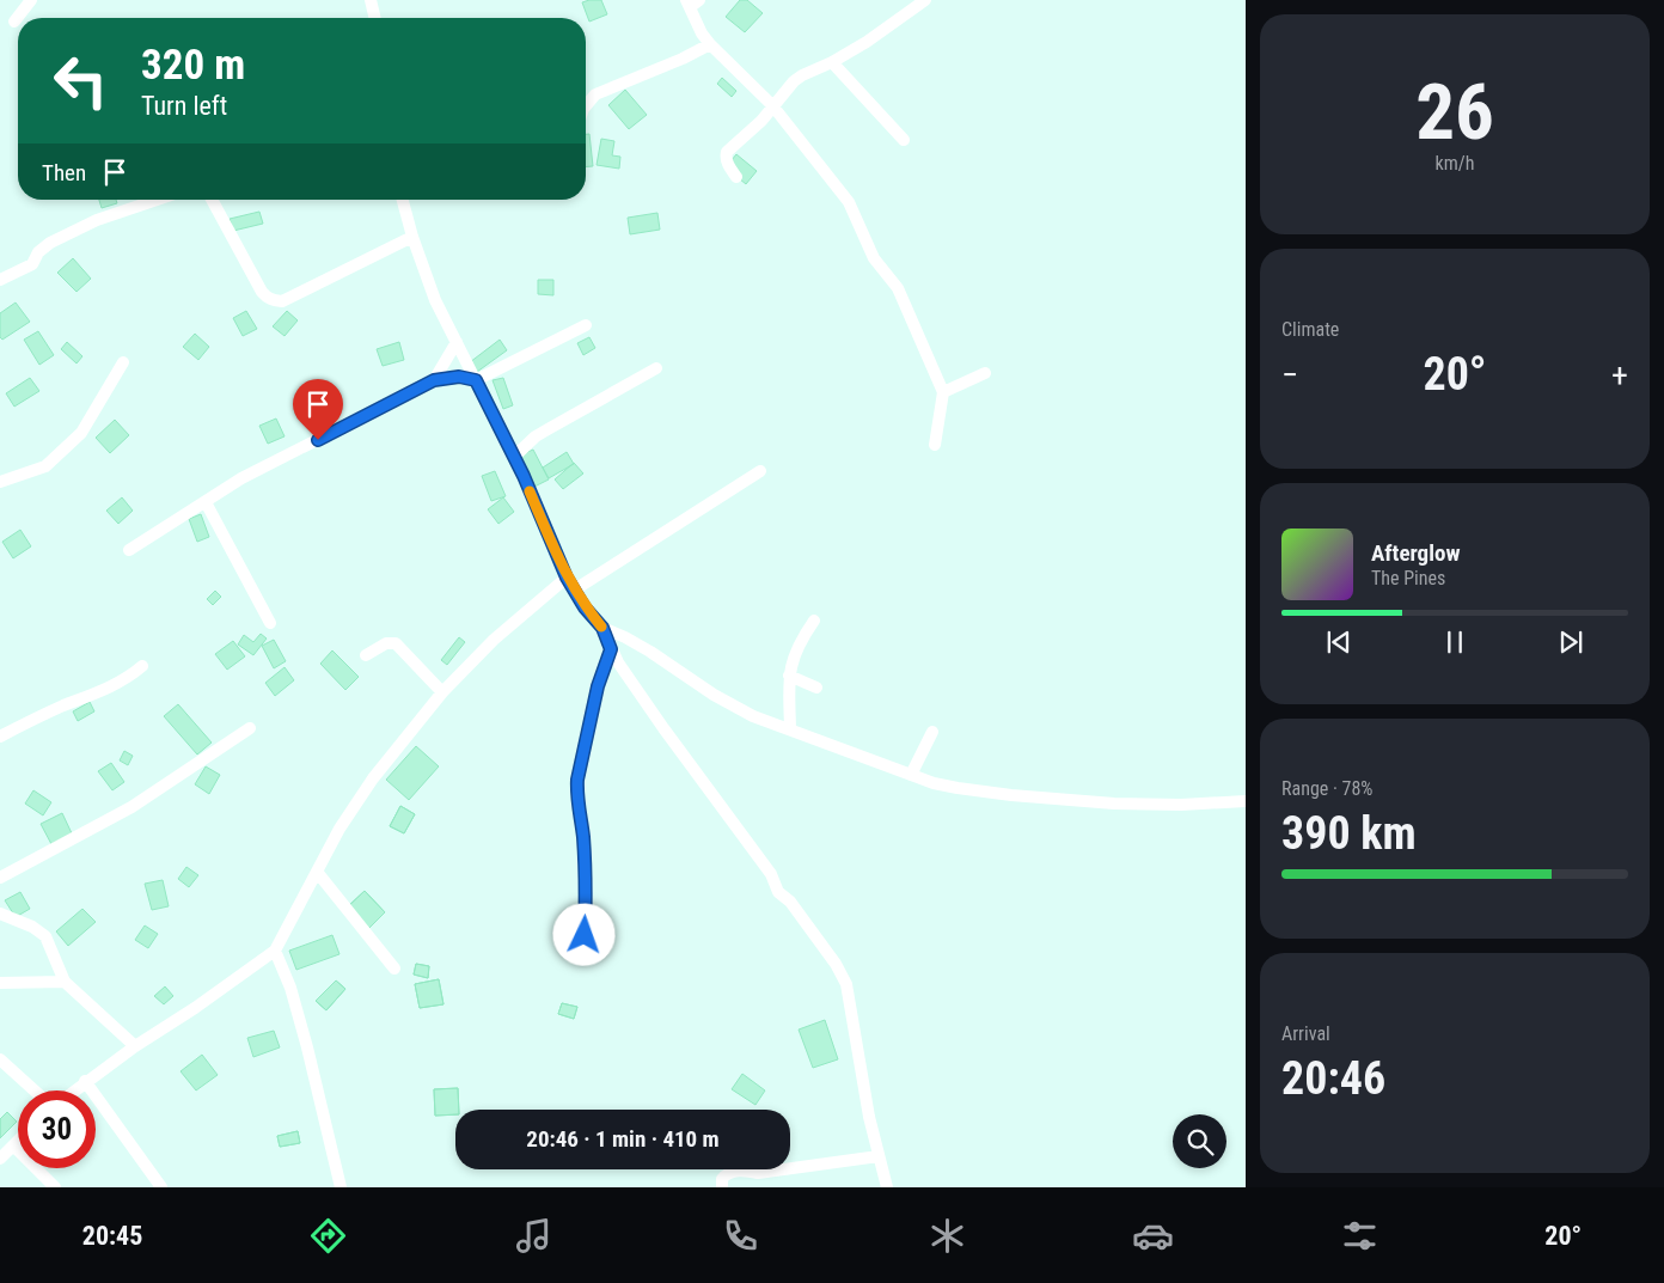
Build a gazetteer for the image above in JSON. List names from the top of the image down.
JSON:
{
  "page": {
    "tile": [
      ["26", "km/h"],
      "Climate",
      ["Range · 78%", "390 km"],
      ["Arrival", "20:46"]
    ],
    "turn": ["320 m", "Turn left"],
    "then": "Then",
    "heat": ["−", "20°", "+"],
    "song": ["Afterglow", "The Pines"],
    "limit": "30",
    "trip": "20:46 · 1 min · 410 m",
    "tabs": ["20:45", "20°"]
  }
}
